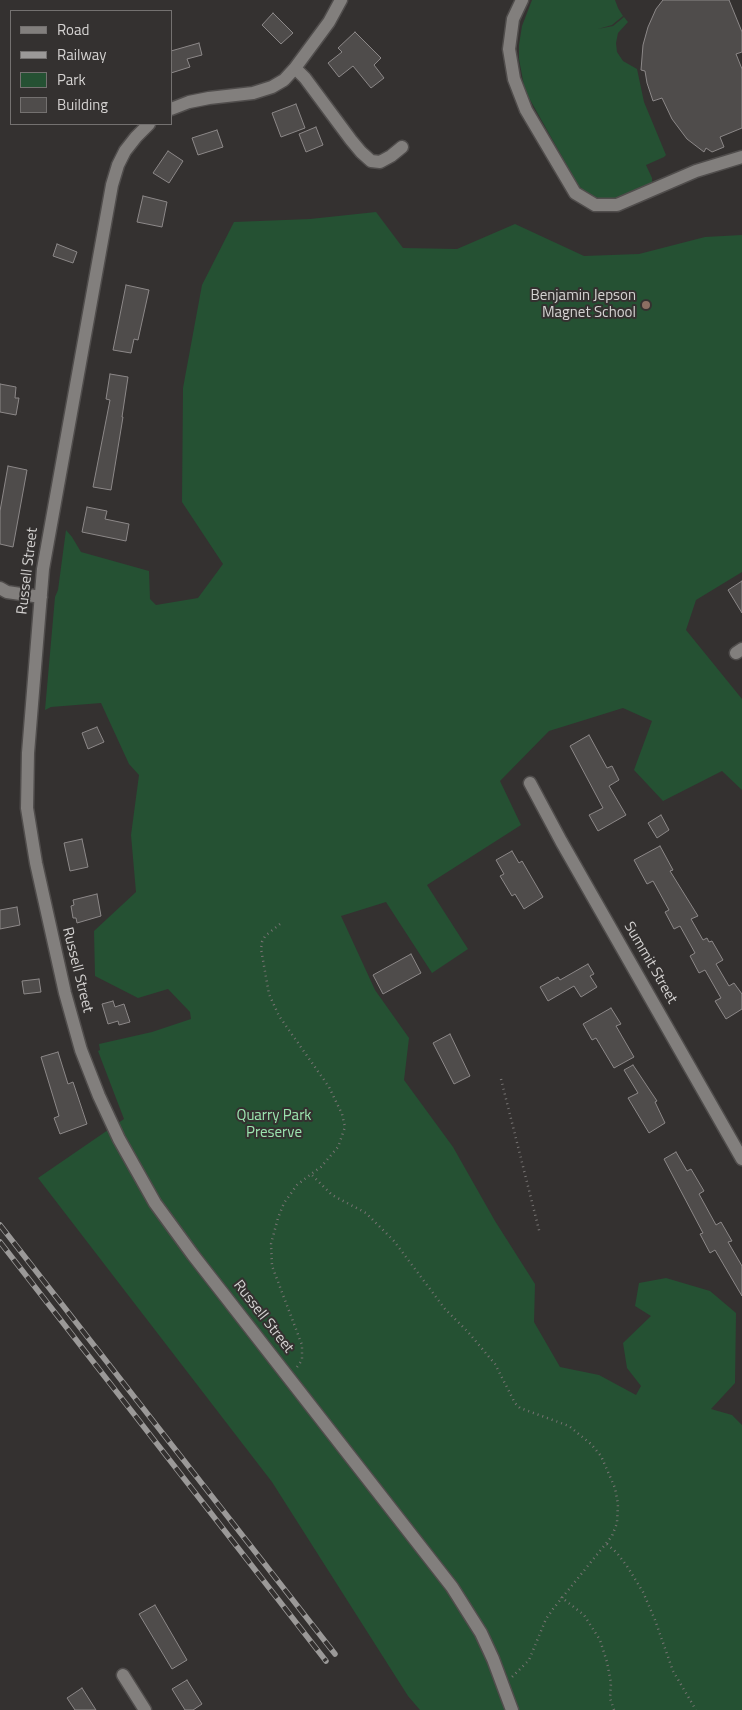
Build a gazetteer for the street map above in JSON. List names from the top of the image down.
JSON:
{
  "streets": {
    "street": ["Russell Street", "Summit Street"]
  },
  "parks": ["Quarry Park Preserve"],
  "places": ["Benjamin Jepson Magnet School"],
  "legend": [
    "Road",
    "Railway",
    "Park",
    "Building"
  ]
}
